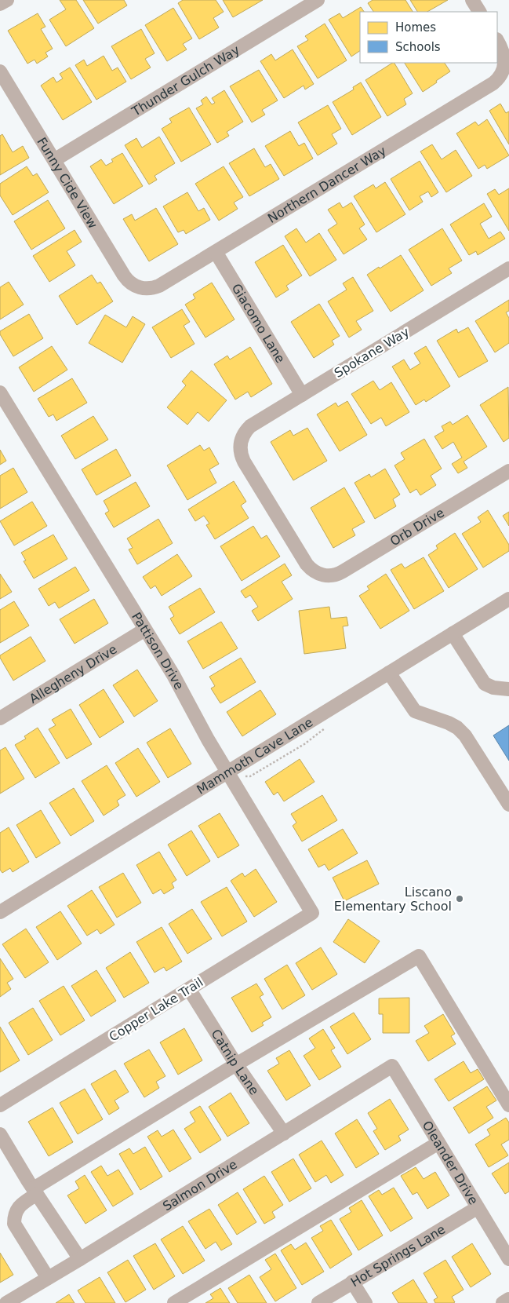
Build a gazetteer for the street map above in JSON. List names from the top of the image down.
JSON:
{
  "streets": {
    "street": [
      "Thunder Gulch Way",
      "Funny Cide View",
      "Northern Dancer Way",
      "Giacomo Lane",
      "Spokane Way",
      "Orb Drive",
      "Pattison Drive",
      "Allegheny Drive",
      "Mammoth Cave Lane",
      "Copper Lake Trail",
      "Catnip Lane",
      "Oleander Drive",
      "Salmon Drive",
      "Hot Springs Lane"
    ]
  },
  "crossings": [
    ["Thunder Gulch Way", "Funny Cide View"],
    ["Funny Cide View", "Northern Dancer Way"],
    ["Northern Dancer Way", "Giacomo Lane"],
    ["Giacomo Lane", "Spokane Way"],
    ["Spokane Way", "Orb Drive"],
    ["Pattison Drive", "Allegheny Drive"],
    ["Pattison Drive", "Mammoth Cave Lane"],
    ["Pattison Drive", "Copper Lake Trail"],
    ["Copper Lake Trail", "Catnip Lane"],
    ["Catnip Lane", "Salmon Drive"],
    ["Oleander Drive", "Salmon Drive"],
    ["Oleander Drive", "Hot Springs Lane"]
  ],
  "places": ["Liscano Elementary School"],
  "legend": ["Homes", "Schools"]
}
